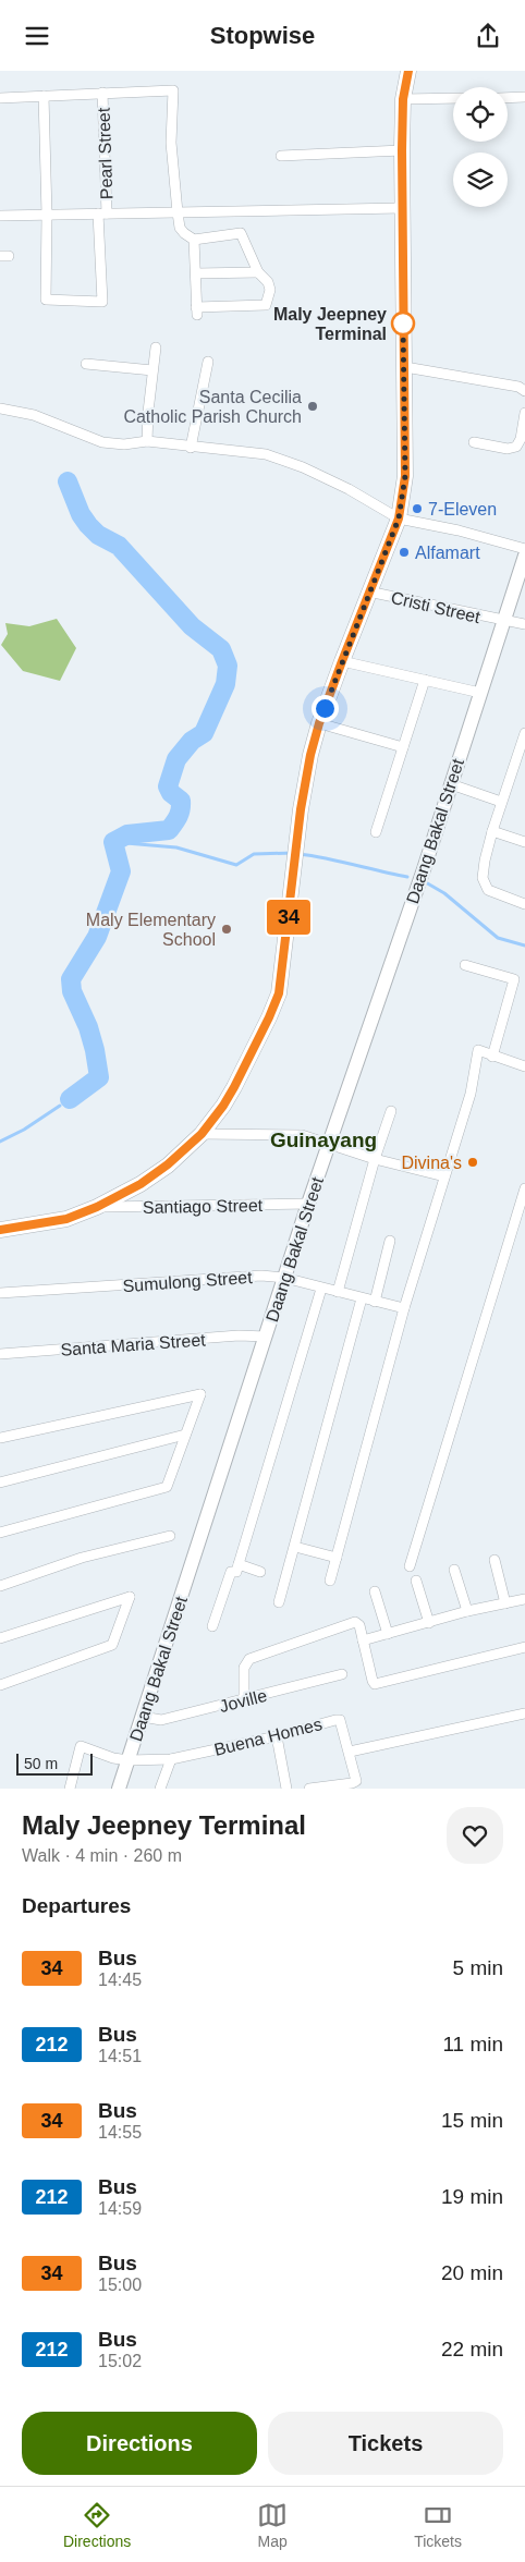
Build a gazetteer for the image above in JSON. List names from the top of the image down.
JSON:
{
  "streets": {
    "street": [
      "Pearl Street",
      "Cristi Street",
      "Daang Bakal Street",
      "Santiago Street",
      "Sumulong Street",
      "Santa Maria Street",
      "Joville",
      "Buena Homes"
    ]
  },
  "crossings": [
    ["Cristi Street", "Daang Bakal Street"],
    ["Daang Bakal Street", "Santiago Street"],
    ["Daang Bakal Street", "Sumulong Street"],
    ["Daang Bakal Street", "Santa Maria Street"],
    ["Daang Bakal Street", "Joville"],
    ["Daang Bakal Street", "Buena Homes"]
  ],
  "districts": ["Guinayang"],
  "places": [
    "Maly Jeepney Terminal",
    "Santa Cecilia Catholic Parish Church",
    "7-Eleven",
    "Alfamart",
    "Maly Elementary School",
    "Divina's"
  ],
  "lines": ["bus line 34"],
  "scale_bar": "50 m",
  "page": {
    "header": "Stopwise",
    "on_map": "34",
    "scale": "50 m",
    "heading": [
      ["Maly Jeepney Terminal", "Walk · 4 min · 260 m"],
      "Departures"
    ],
    "list": [
      {
        "mark": "34",
        "name": "Bus",
        "note": "14:45",
        "value": "5 min"
      },
      {
        "mark": "212",
        "name": "Bus",
        "note": "14:51",
        "value": "11 min"
      },
      {
        "mark": "34",
        "name": "Bus",
        "note": "14:55",
        "value": "15 min"
      },
      {
        "mark": "212",
        "name": "Bus",
        "note": "14:59",
        "value": "19 min"
      },
      {
        "mark": "34",
        "name": "Bus",
        "note": "15:00",
        "value": "20 min"
      },
      {
        "mark": "212",
        "name": "Bus",
        "note": "15:02",
        "value": "22 min"
      }
    ],
    "buttons": ["Directions", "Tickets"],
    "tabs": ["Directions", "Map", "Tickets"]
  }
}
